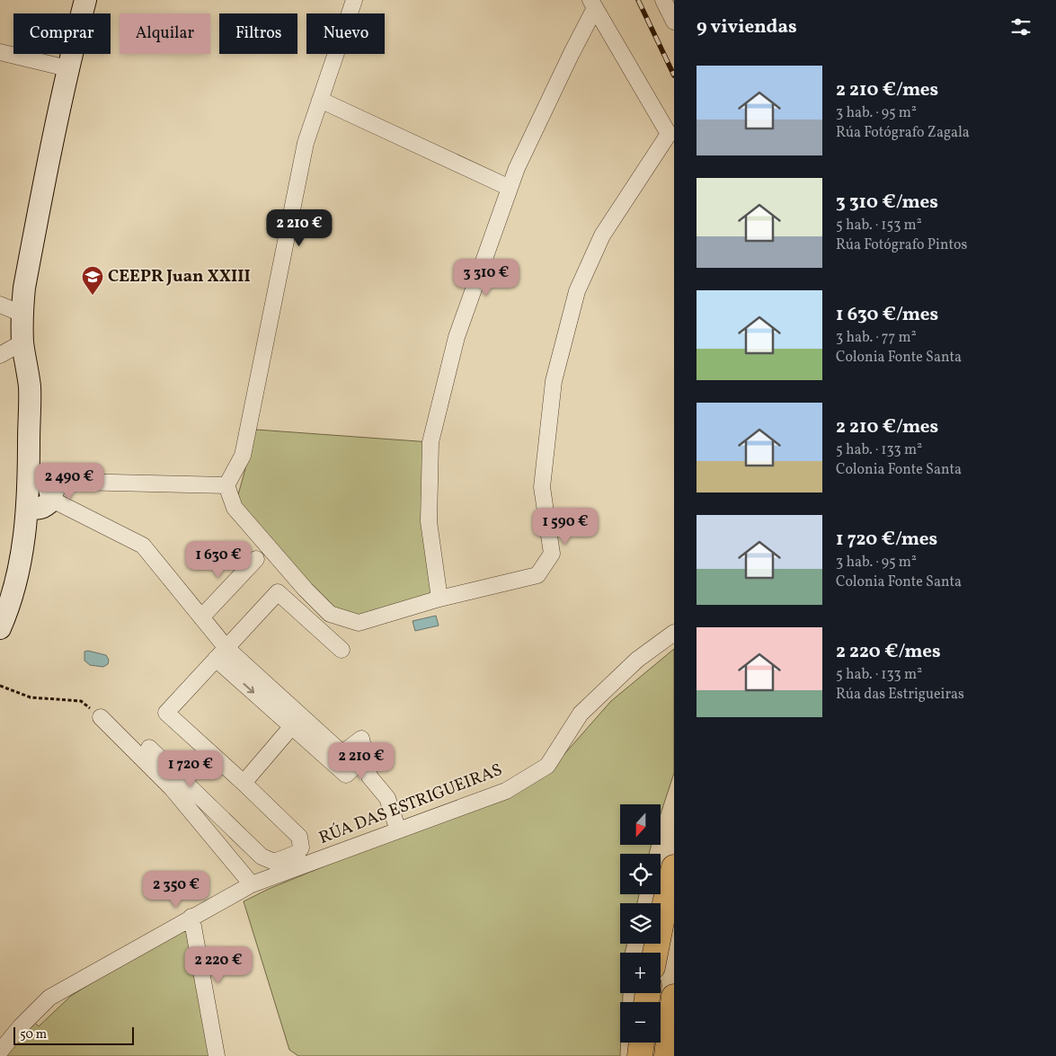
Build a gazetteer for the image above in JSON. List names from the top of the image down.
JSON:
{
  "streets": {
    "street": ["RÚA DAS ESTRIGUEIRAS"]
  },
  "places": {
    "school or university": ["CEEPR Juan XXIII"]
  },
  "scale_bar": "50 m",
  "north": "bottom",
  "page": {
    "heading": "9 viviendas",
    "chip": [
      "Comprar",
      "Alquilar",
      "Filtros",
      "Nuevo"
    ],
    "list": [
      {
        "name": "2 210 €/mes",
        "note": "3 hab. · 95 m² · Rúa Fotógrafo Zagala"
      },
      {
        "name": "3 310 €/mes",
        "note": "5 hab. · 153 m² · Rúa Fotógrafo Pintos"
      },
      {
        "name": "1 630 €/mes",
        "note": "3 hab. · 77 m² · Colonia Fonte Santa"
      },
      {
        "name": "2 210 €/mes",
        "note": "5 hab. · 133 m² · Colonia Fonte Santa"
      },
      {
        "name": "1 720 €/mes",
        "note": "3 hab. · 95 m² · Colonia Fonte Santa"
      },
      {
        "name": "2 220 €/mes",
        "note": "5 hab. · 133 m² · Rúa das Estrigueiras"
      }
    ],
    "price": [
      "2 210 €",
      "3 310 €",
      "2 490 €",
      "1 590 €",
      "1 630 €",
      "2 210 €",
      "1 720 €",
      "2 350 €",
      "2 220 €"
    ],
    "map_buttons": ["+", "−"],
    "scale": "50 m"
  }
}
